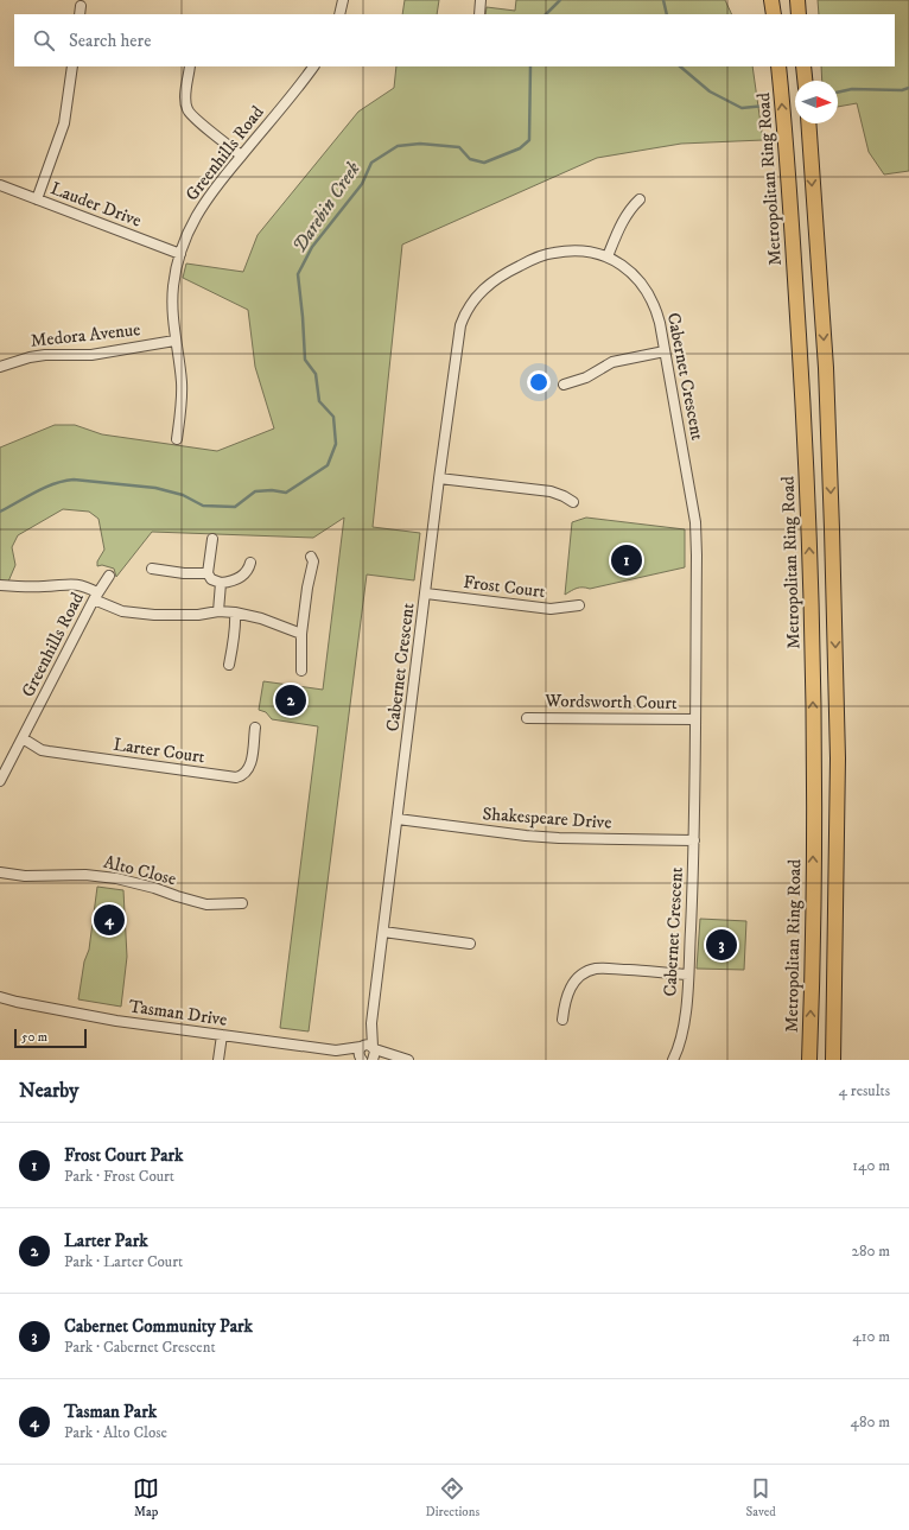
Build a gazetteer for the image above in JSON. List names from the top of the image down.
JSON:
{
  "streets": {
    "highway": ["Metropolitan Ring Road"],
    "street": [
      "Greenhills Road",
      "Lauder Drive",
      "Medora Avenue",
      "Cabernet Crescent",
      "Frost Court",
      "Wordsworth Court",
      "Larter Court",
      "Shakespeare Drive",
      "Alto Close",
      "Tasman Drive"
    ]
  },
  "crossings": [
    ["Greenhills Road", "Lauder Drive"],
    ["Greenhills Road", "Medora Avenue"],
    ["Greenhills Road", "Larter Court"],
    ["Cabernet Crescent", "Frost Court"],
    ["Cabernet Crescent", "Wordsworth Court"],
    ["Cabernet Crescent", "Shakespeare Drive"],
    ["Cabernet Crescent", "Tasman Drive"]
  ],
  "water": ["Darebin Creek"],
  "scale_bar": "50 m",
  "north": "right",
  "page": {
    "search": "Search here",
    "pins": [
      "1",
      "2",
      "4",
      "3"
    ],
    "scale": "50 m",
    "heading": ["Nearby", "4 results"],
    "list": [
      {
        "mark": "1",
        "name": "Frost Court Park",
        "note": "Park · Frost Court",
        "value": "140 m"
      },
      {
        "mark": "2",
        "name": "Larter Park",
        "note": "Park · Larter Court",
        "value": "280 m"
      },
      {
        "mark": "3",
        "name": "Cabernet Community Park",
        "note": "Park · Cabernet Crescent",
        "value": "410 m"
      },
      {
        "mark": "4",
        "name": "Tasman Park",
        "note": "Park · Alto Close",
        "value": "480 m"
      }
    ],
    "nav": ["Map", "Directions", "Saved"]
  }
}
